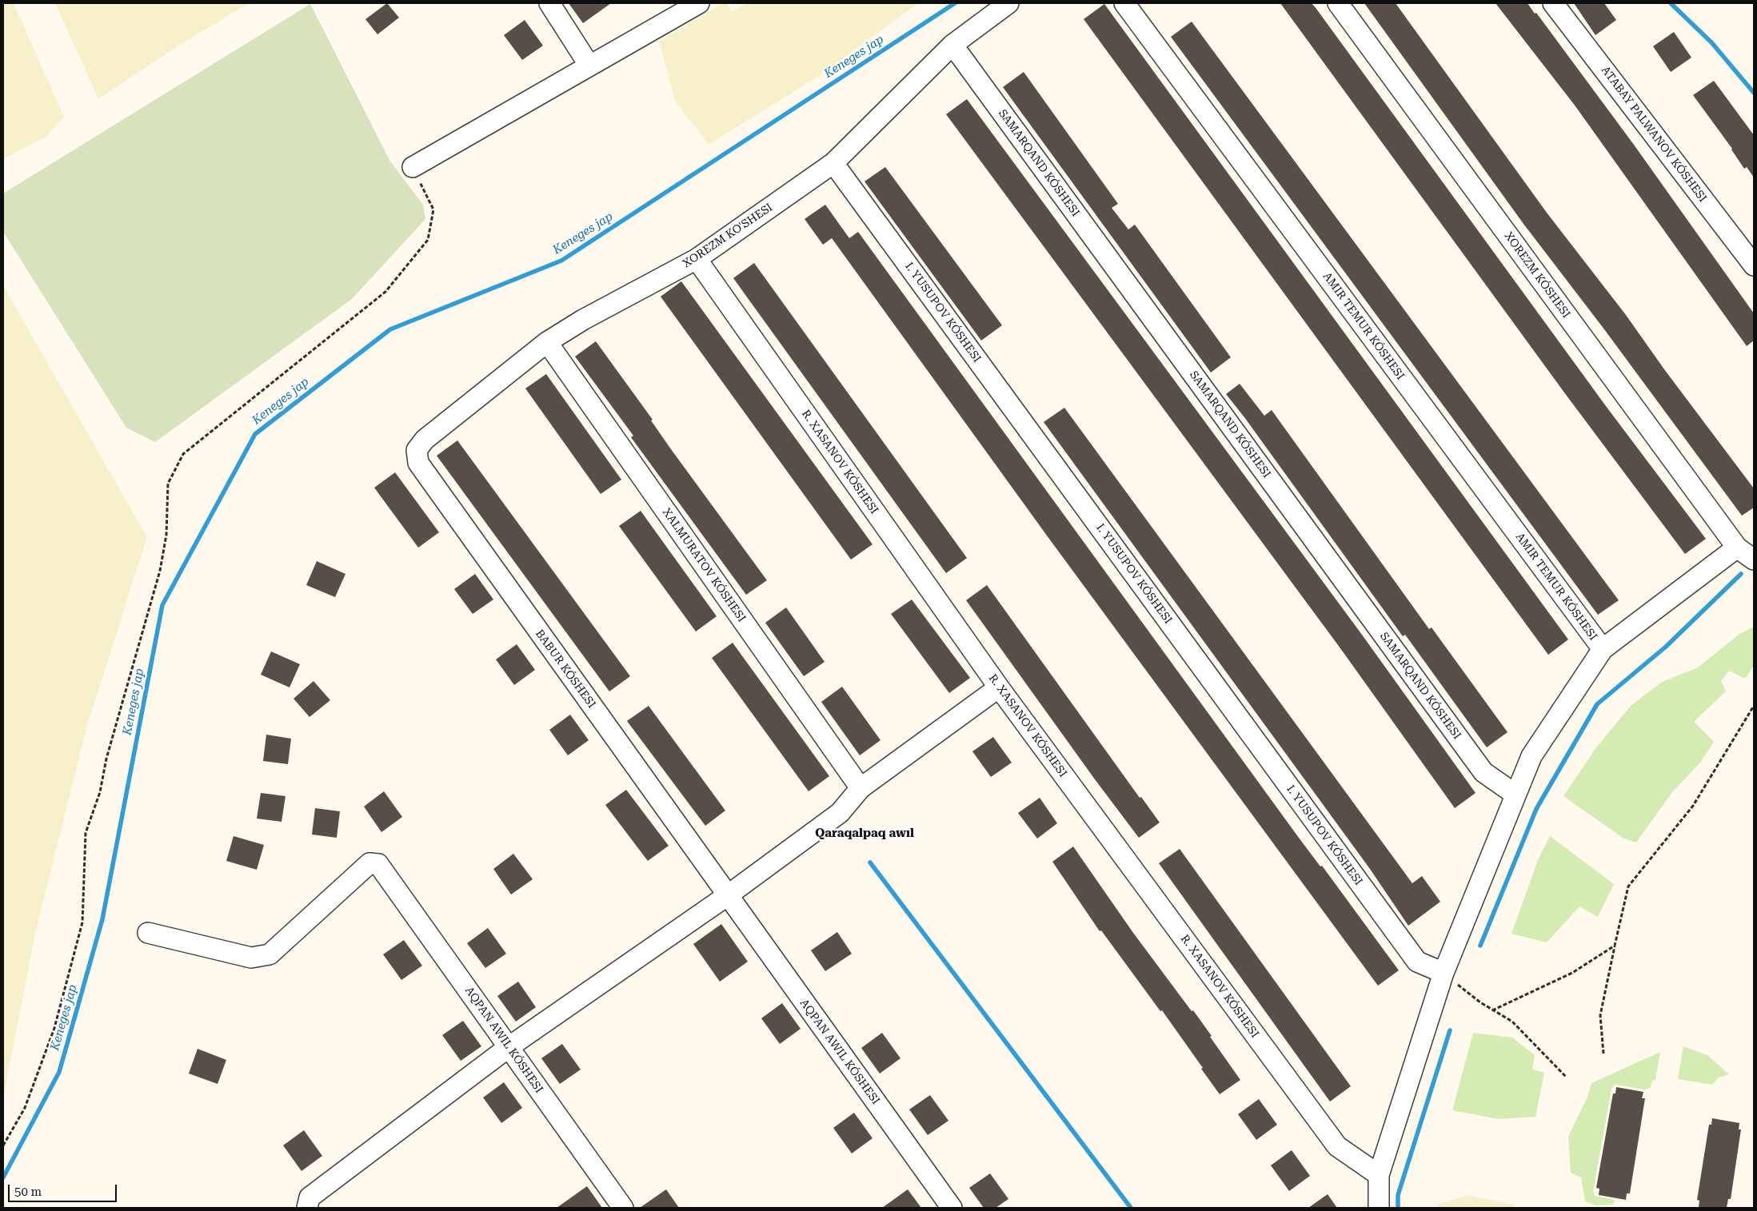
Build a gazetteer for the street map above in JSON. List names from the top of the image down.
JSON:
{
  "streets": {
    "street": [
      "ATABAY PALWANOV KÓSHESI",
      "SAMARQAND KÓSHESI",
      "XOREZM KO'SHESI",
      "XOREZM KÓSHESI",
      "I. YUSUPOV KÓSHESI",
      "AMIR TEMUR KÓSHESI",
      "R. XASANOV KÓSHESI",
      "XALMURATOV KÓSHESI",
      "BABUR KÓSHESI"
    ]
  },
  "crossings": [
    ["SAMARQAND KÓSHESI", "XOREZM KO'SHESI"],
    ["XOREZM KO'SHESI", "I. YUSUPOV KÓSHESI"],
    ["XOREZM KO'SHESI", "R. XASANOV KÓSHESI"],
    ["XOREZM KO'SHESI", "XALMURATOV KÓSHESI"],
    ["XOREZM KO'SHESI", "BABUR KÓSHESI"]
  ],
  "districts": ["Qaraqalpaq awıl"],
  "water": ["Keneges jap"],
  "scale_bar": "50 m"
}
